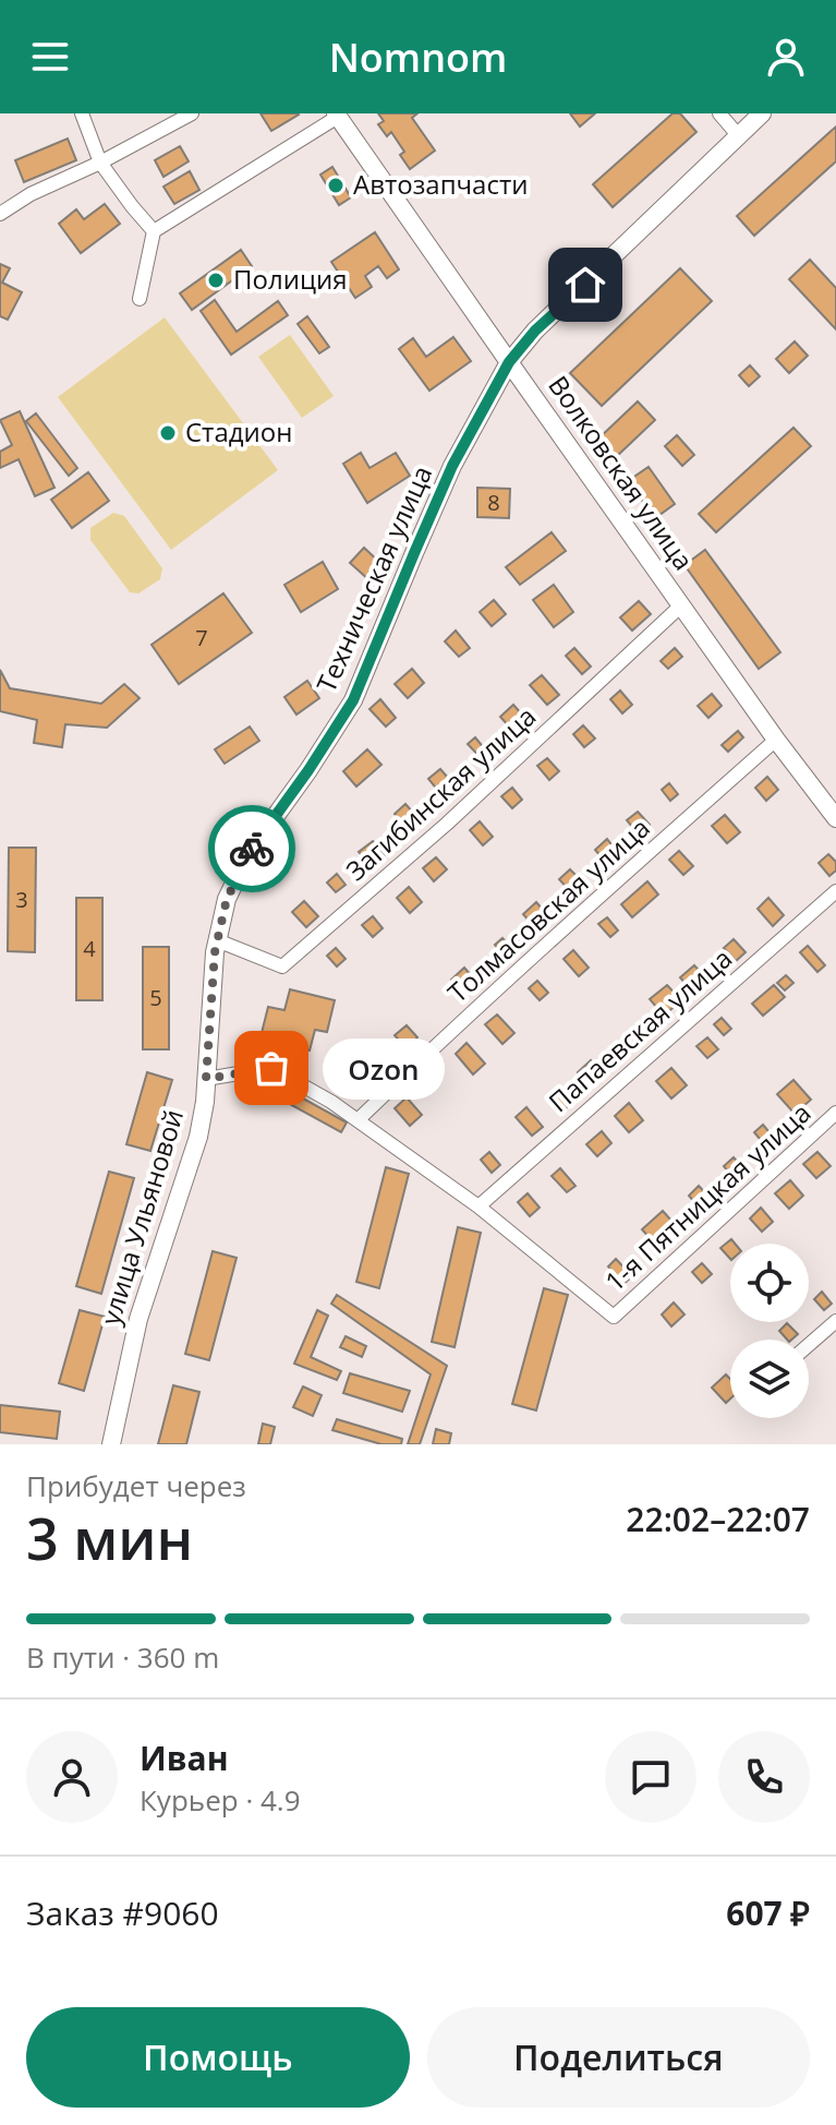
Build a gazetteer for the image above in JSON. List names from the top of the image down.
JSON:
{
  "streets": {
    "street": [
      "Волковская улица",
      "Техническая улица",
      "Загибинская улица",
      "Толмасовская улица",
      "Папаевская улица",
      "1-я Пятницкая улица",
      "улица Ульяновой"
    ]
  },
  "crossings": [
    ["Волковская улица", "Техническая улица"],
    ["Волковская улица", "Загибинская улица"],
    ["Волковская улица", "Толмасовская улица"],
    ["Техническая улица", "Загибинская улица"],
    ["Техническая улица", "улица Ульяновой"],
    ["Загибинская улица", "улица Ульяновой"],
    ["Папаевская улица", "1-я Пятницкая улица"]
  ],
  "places": [
    "Автозапчасти",
    "Полиция",
    "Стадион",
    "Ozon"
  ],
  "house_numbers": [
    "8",
    "7",
    "3",
    "4",
    "5"
  ],
  "page": {
    "header": "Nomnom",
    "bubble": "Ozon",
    "heading": ["3 мин", "Прибудет через", "22:02–22:07"],
    "panel": [
      "Иван",
      "Курьер · 4.9",
      "Заказ #9060",
      "607 ₽"
    ],
    "bar": "В пути · 360 m",
    "buttons": ["Помощь", "Поделиться"]
  }
}
